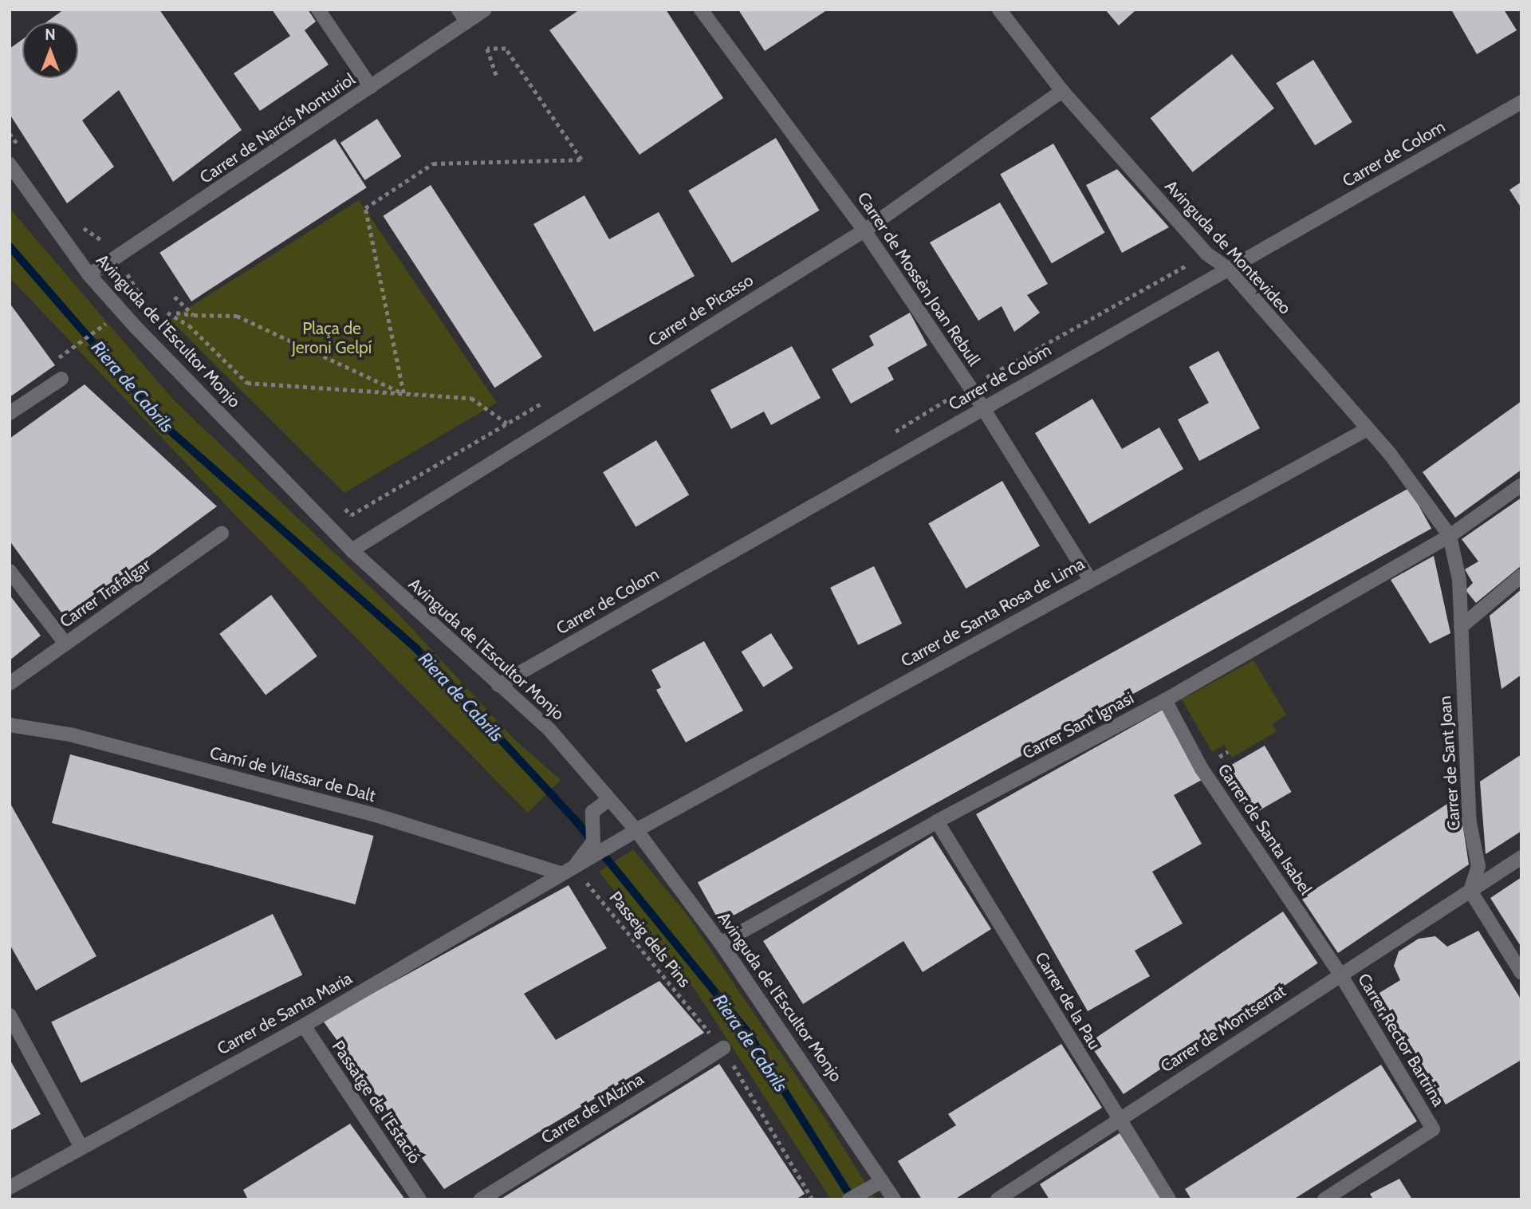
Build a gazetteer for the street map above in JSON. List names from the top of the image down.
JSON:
{
  "streets": {
    "street": [
      "Carrer de Narcís Monturiol",
      "Carrer de Colom",
      "Avinguda de Montevideo",
      "Carrer de Mossèn Joan Rebull",
      "Carrer de Picasso",
      "Avinguda de l'Escultor Monjo",
      "Carrer Trafalgar",
      "Carrer de Santa Rosa de Lima",
      "Carrer Sant Ignasi",
      "Carrer de Sant Joan",
      "Camí de Vilassar de Dalt",
      "Carrer de Santa Isabel",
      "Carrer de la Pau",
      "Carrer de Santa Maria",
      "Carrer de Montserrat",
      "Carrer Rector Bartrina",
      "Passatge de l'Estació",
      "Carrer de l'Alzina"
    ],
    "path": ["Passeig dels Pins"]
  },
  "crossings": [
    ["Carrer de Narcís Monturiol", "Avinguda de l'Escultor Monjo"],
    ["Carrer de Colom", "Avinguda de Montevideo"],
    ["Carrer de Colom", "Carrer de Mossèn Joan Rebull"],
    ["Carrer de Colom", "Avinguda de l'Escultor Monjo"],
    ["Avinguda de Montevideo", "Carrer de Picasso"],
    ["Avinguda de Montevideo", "Carrer de Santa Rosa de Lima"],
    ["Avinguda de Montevideo", "Carrer Sant Ignasi"],
    ["Avinguda de Montevideo", "Carrer de Sant Joan"],
    ["Carrer de Mossèn Joan Rebull", "Carrer de Picasso"],
    ["Carrer de Mossèn Joan Rebull", "Carrer de Santa Rosa de Lima"],
    ["Carrer de Picasso", "Avinguda de l'Escultor Monjo"],
    ["Avinguda de l'Escultor Monjo", "Carrer de Santa Rosa de Lima"],
    ["Avinguda de l'Escultor Monjo", "Carrer Sant Ignasi"],
    ["Avinguda de l'Escultor Monjo", "Carrer de Santa Maria"],
    ["Carrer de Santa Rosa de Lima", "Carrer de Santa Maria"],
    ["Carrer Sant Ignasi", "Carrer de Sant Joan"],
    ["Carrer Sant Ignasi", "Carrer de Santa Isabel"],
    ["Carrer Sant Ignasi", "Carrer de la Pau"],
    ["Carrer de Sant Joan", "Carrer de Montserrat"],
    ["Camí de Vilassar de Dalt", "Passeig dels Pins"],
    ["Camí de Vilassar de Dalt", "Carrer de Santa Maria"],
    ["Carrer de Santa Isabel", "Carrer de Montserrat"],
    ["Carrer de Santa Isabel", "Carrer Rector Bartrina"],
    ["Passeig dels Pins", "Carrer de Santa Maria"],
    ["Passeig dels Pins", "Carrer de l'Alzina"],
    ["Carrer de la Pau", "Carrer de Montserrat"],
    ["Carrer de Santa Maria", "Passatge de l'Estació"],
    ["Carrer de Montserrat", "Carrer Rector Bartrina"]
  ],
  "water": ["Riera de Cabrils"],
  "parks": ["Plaça de Jeroni Gelpí"],
  "north": "top"
}
